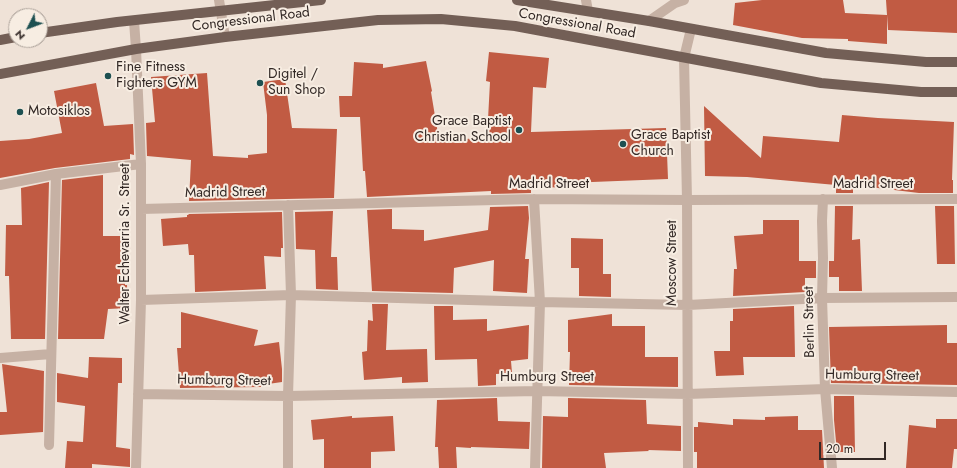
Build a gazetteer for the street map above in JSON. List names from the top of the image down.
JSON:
{
  "streets": {
    "main road": ["Congressional Road"],
    "street": [
      "Madrid Street",
      "Walter Echevarria Sr. Street",
      "Moscow Street",
      "Berlin Street",
      "Humburg Street"
    ]
  },
  "crossings": [
    ["Congressional Road", "Walter Echevarria Sr. Street"],
    ["Congressional Road", "Moscow Street"],
    ["Madrid Street", "Walter Echevarria Sr. Street"],
    ["Madrid Street", "Moscow Street"],
    ["Madrid Street", "Berlin Street"],
    ["Walter Echevarria Sr. Street", "Humburg Street"],
    ["Moscow Street", "Humburg Street"],
    ["Berlin Street", "Humburg Street"]
  ],
  "places": [
    "Fine Fitness Fighters GYM",
    "Digitel / Sun Shop",
    "Motosiklos",
    "Grace Baptist Christian School",
    "Grace Baptist Church"
  ],
  "scale_bar": "20 m",
  "north": "bottom left"
}
